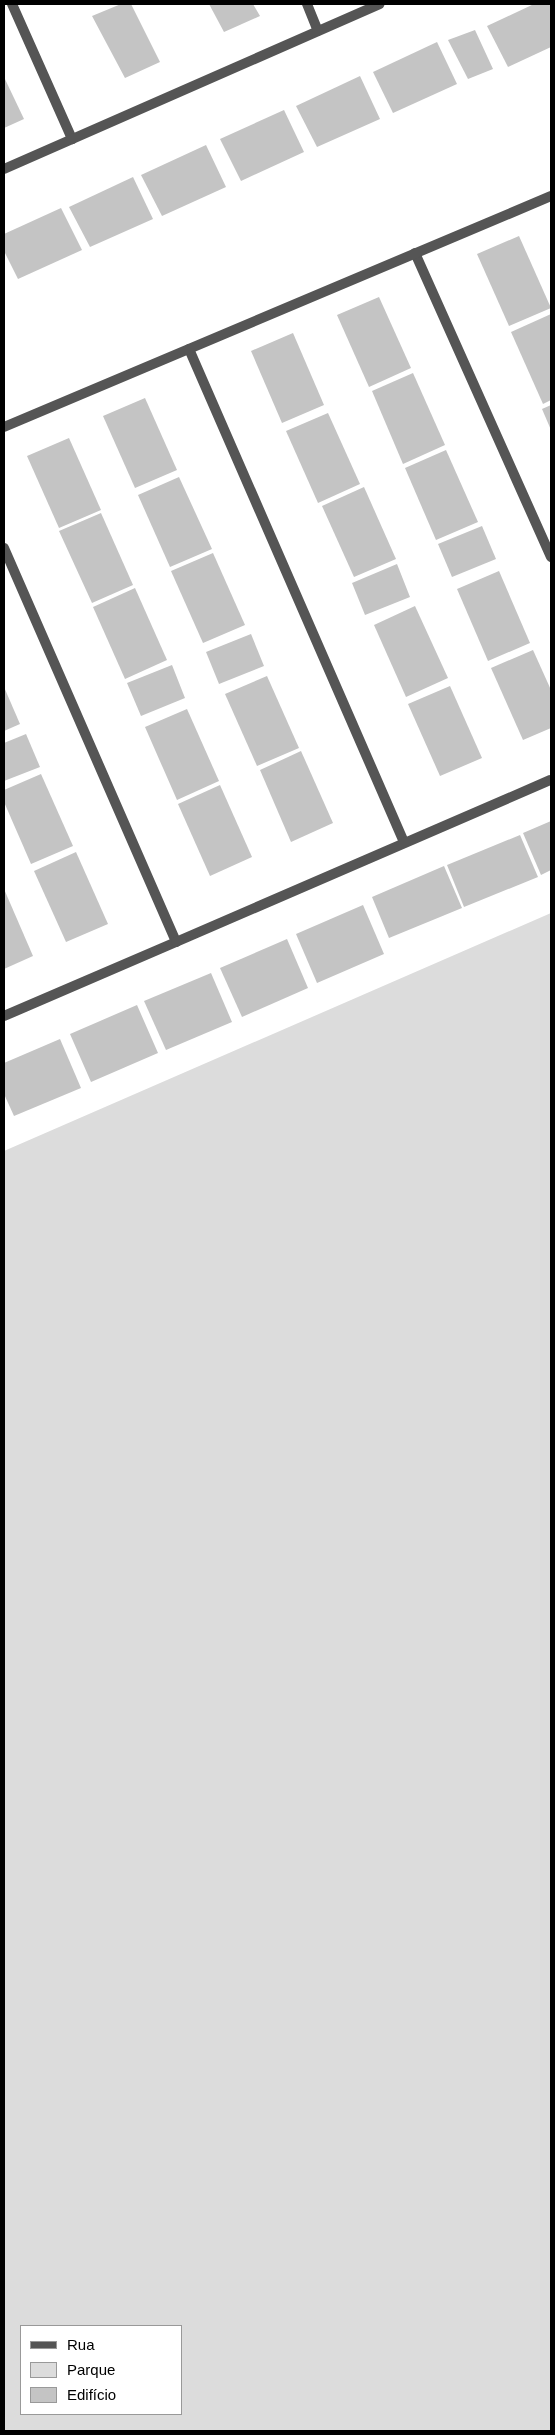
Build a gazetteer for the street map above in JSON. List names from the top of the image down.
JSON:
{
  "legend": ["Rua", "Parque", "Edifício"]
}
